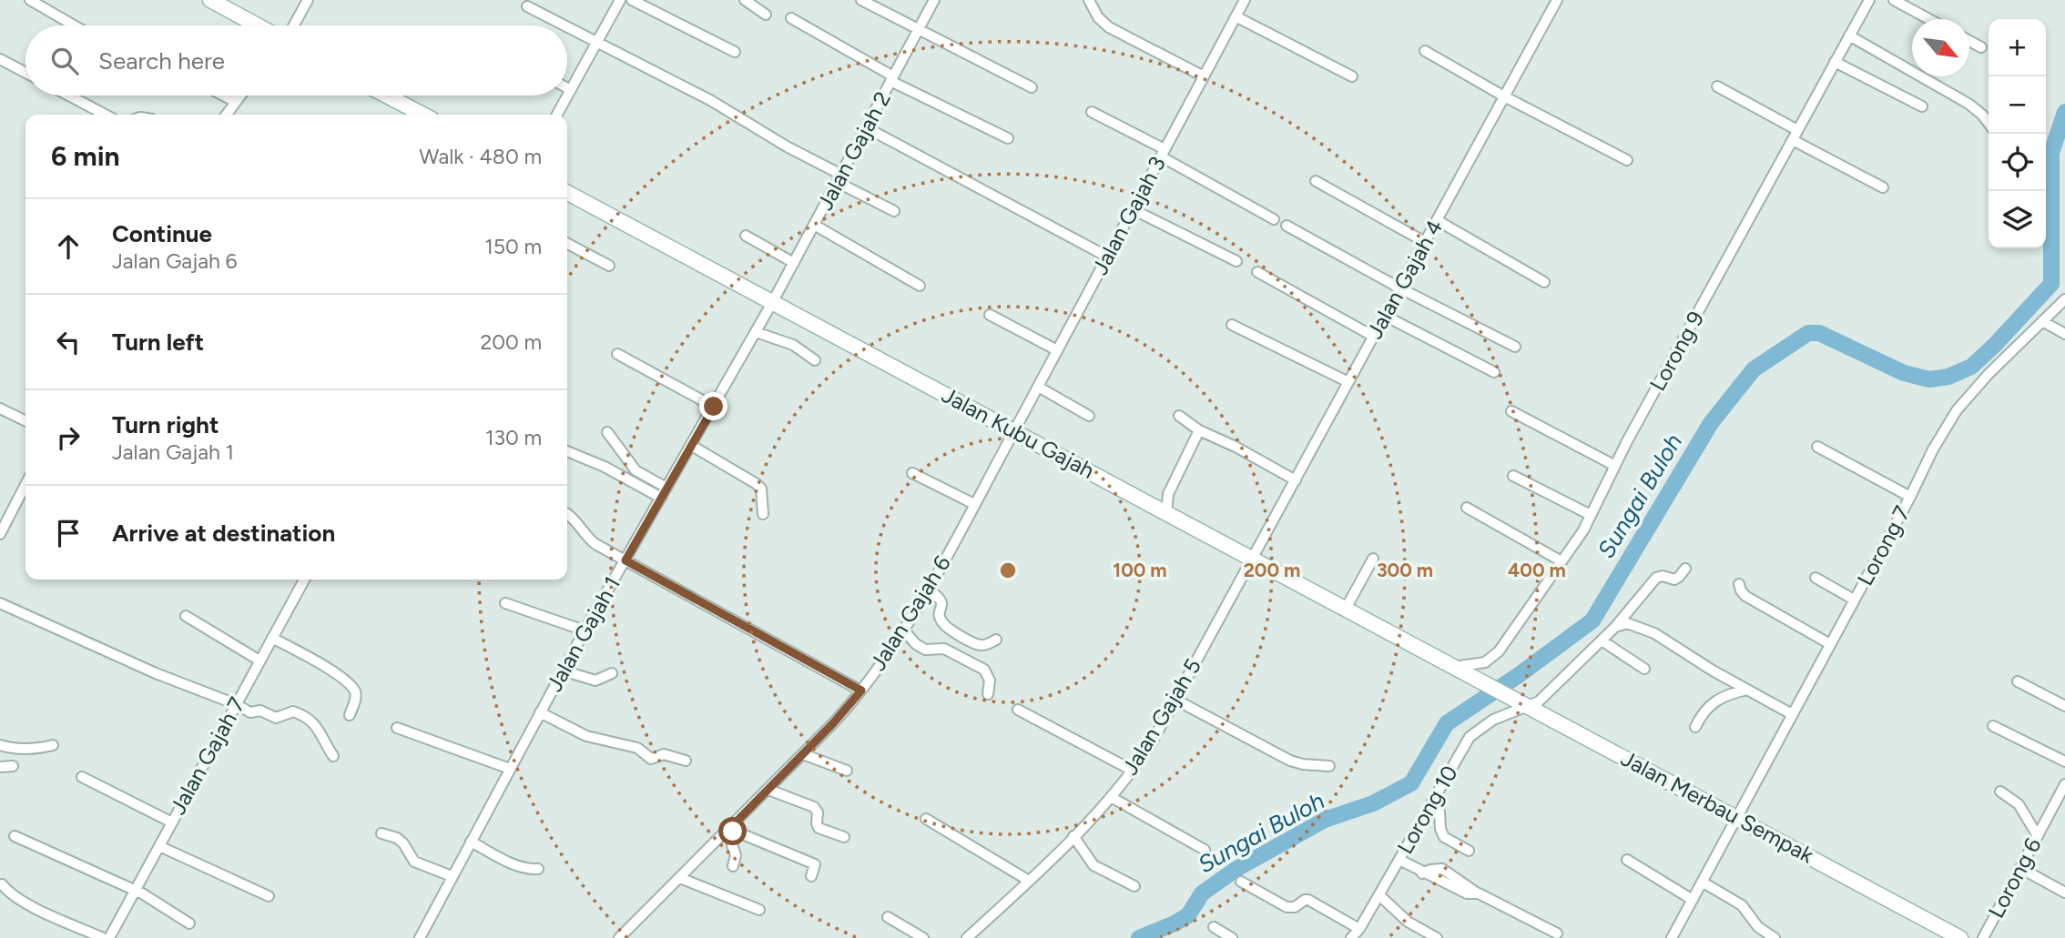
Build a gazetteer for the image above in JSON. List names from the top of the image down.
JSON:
{
  "streets": {
    "street": [
      "Jalan Gajah 2",
      "Jalan Gajah 3",
      "Jalan Gajah 4",
      "Lorong 9",
      "Jalan Kubu Gajah",
      "Lorong 7",
      "Jalan Gajah 6",
      "Jalan Gajah 1",
      "Jalan Gajah 5",
      "Jalan Gajah 7",
      "Jalan Merbau Sempak",
      "Lorong 10",
      "Lorong 6"
    ]
  },
  "crossings": [
    ["Jalan Gajah 2", "Jalan Kubu Gajah"],
    ["Jalan Gajah 2", "Jalan Gajah 1"],
    ["Jalan Gajah 3", "Jalan Kubu Gajah"],
    ["Jalan Gajah 3", "Jalan Gajah 6"],
    ["Jalan Gajah 4", "Jalan Kubu Gajah"],
    ["Jalan Gajah 4", "Jalan Gajah 5"],
    ["Lorong 9", "Jalan Kubu Gajah"],
    ["Jalan Kubu Gajah", "Jalan Gajah 6"],
    ["Jalan Kubu Gajah", "Jalan Gajah 1"],
    ["Jalan Kubu Gajah", "Jalan Gajah 5"],
    ["Jalan Kubu Gajah", "Jalan Merbau Sempak"],
    ["Lorong 7", "Jalan Merbau Sempak"],
    ["Jalan Merbau Sempak", "Lorong 10"]
  ],
  "water": ["Sungai Buloh"],
  "north": "bottom right",
  "page": {
    "map_buttons": ["+", "−"],
    "search": "Search here",
    "heading": ["6 min", "Walk · 480 m"],
    "list": [
      ["Continue", "Jalan Gajah 6", "150 m"],
      ["Turn left", "200 m"],
      ["Turn right", "Jalan Gajah 1", "130 m"],
      "Arrive at destination"
    ]
  },
  "rings": [
    "100 m",
    "200 m",
    "300 m",
    "400 m"
  ]
}
